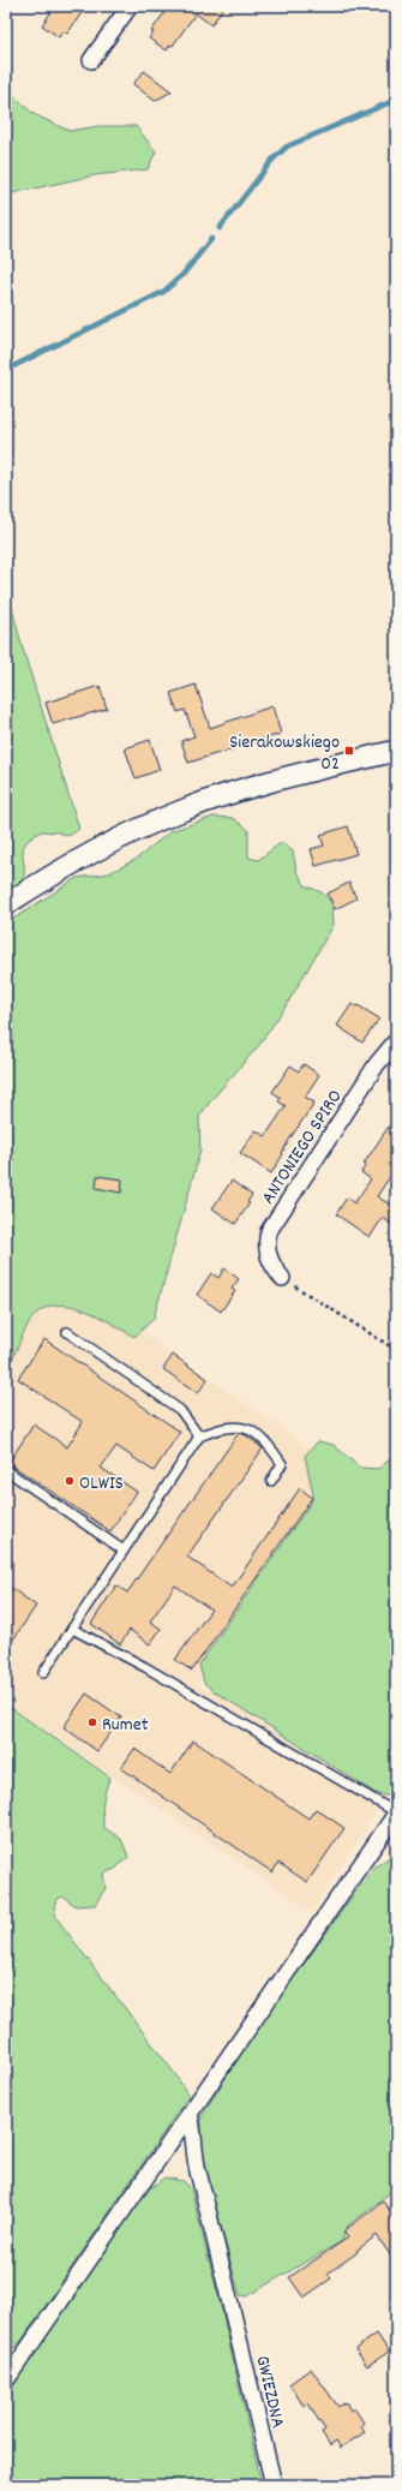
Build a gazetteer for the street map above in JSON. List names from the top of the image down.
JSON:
{
  "streets": {
    "street": ["ANTONIEGO SPIRO", "GWIEZDNA"]
  },
  "places": {
    "transit": ["Sierakowskiego 02"],
    "other": ["OLWIS", "Rumet"]
  }
}
